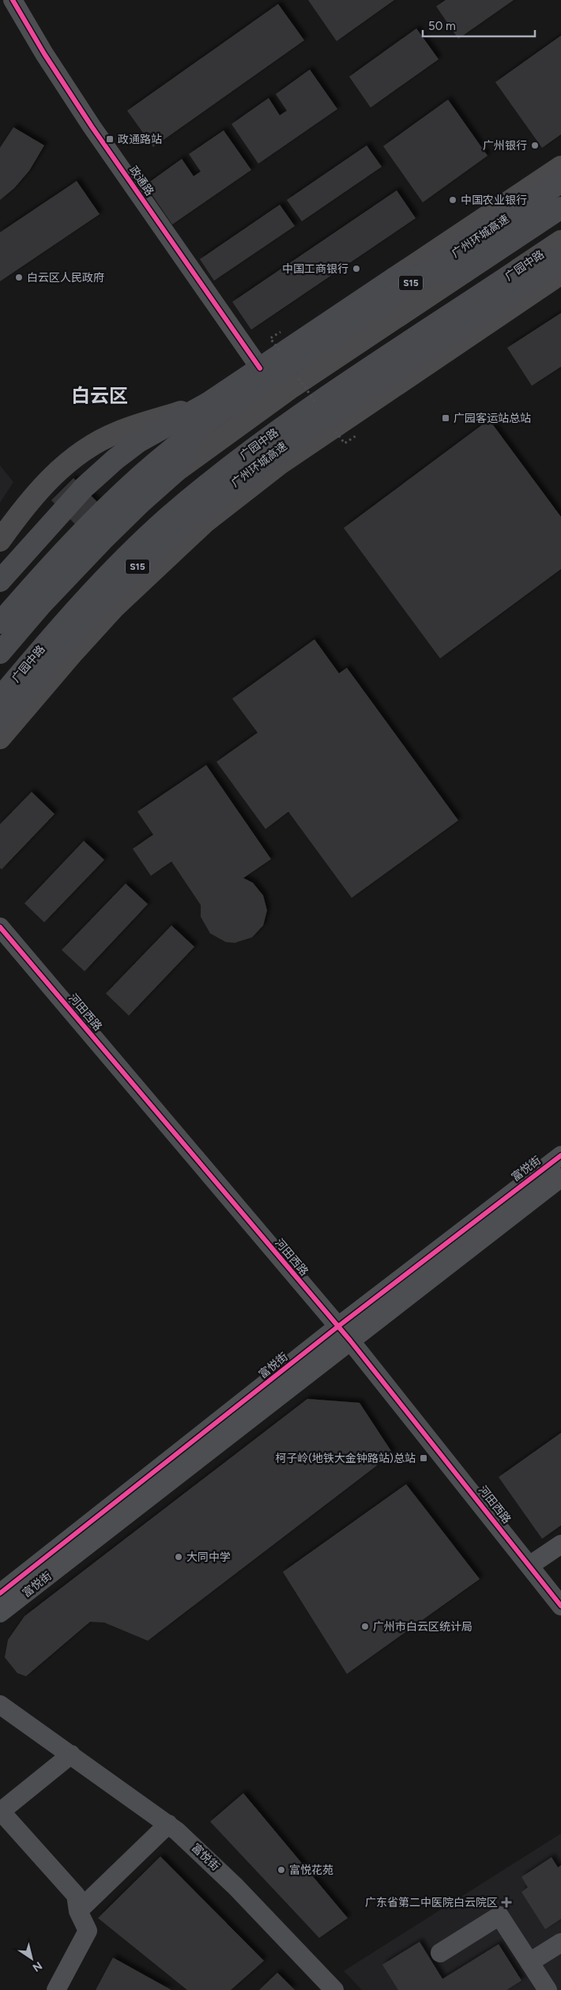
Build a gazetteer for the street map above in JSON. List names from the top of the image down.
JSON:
{
  "streets": {
    "highway": ["广州环城高速", "广园中路", "S15"],
    "street": ["政通路", "河田西路", "富悦街"]
  },
  "crossings": [
    ["河田西路", "富悦街"]
  ],
  "districts": ["白云区"],
  "places": {
    "transit": ["政通路站", "广园客运站总站", "柯子岭(地铁大金钟路站)总站"],
    "other": [
      "广州银行",
      "中国农业银行",
      "中国工商银行",
      "白云区人民政府",
      "大同中学",
      "广州市白云区统计局",
      "富悦花苑"
    ],
    "health": ["广东省第二中医院白云院区"]
  },
  "scale_bar": "50 m",
  "north": "bottom right"
}
